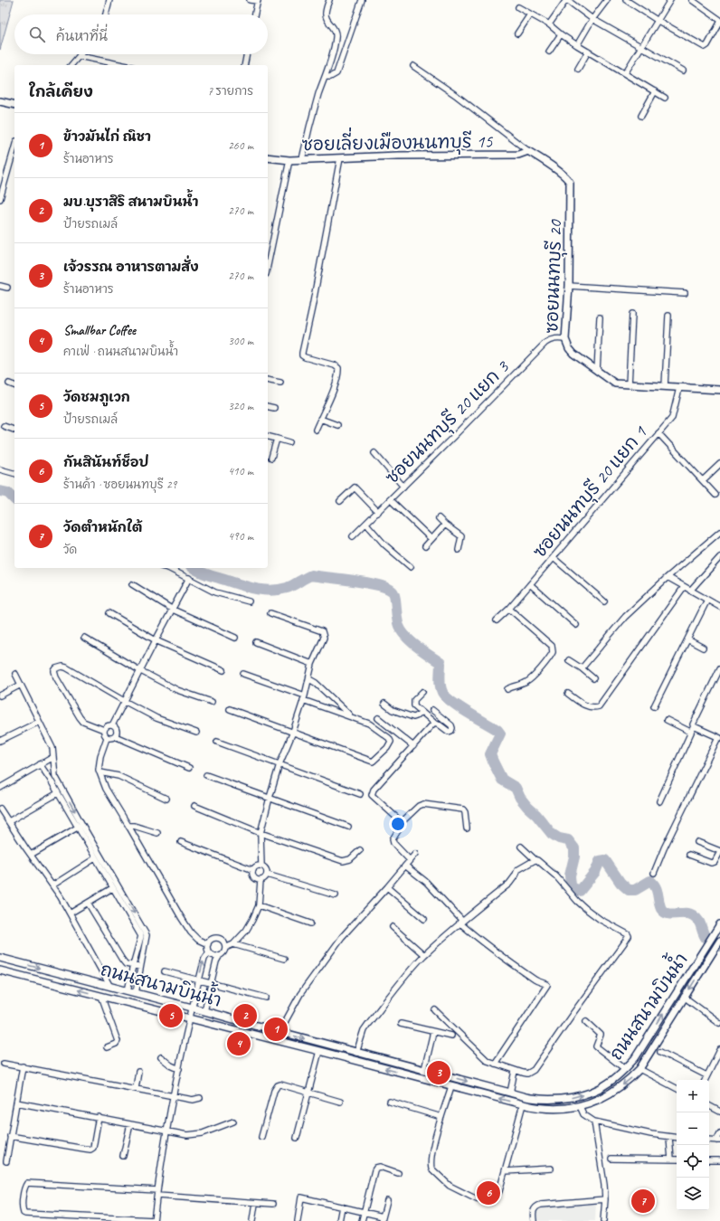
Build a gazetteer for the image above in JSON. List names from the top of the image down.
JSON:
{
  "streets": {
    "main road": ["ซอยเลี่ยงเมืองนนทบุรี 15", "ซอยนนทบุรี 20", "ถนนสนามบินน้ำ"],
    "street": ["ซอยนนทบุรี 20 แยก 3", "ซอยนนทบุรี 20 แยก 1"]
  },
  "crossings": [
    ["ซอยเลี่ยงเมืองนนทบุรี 15", "ซอยนนทบุรี 20"],
    ["ซอยนนทบุรี 20", "ซอยนนทบุรี 20 แยก 3"],
    ["ซอยนนทบุรี 20", "ซอยนนทบุรี 20 แยก 1"]
  ],
  "page": {
    "search": "ค้นหาที่นี่",
    "heading": ["ใกล้เคียง", "7 รายการ"],
    "list": [
      {
        "mark": "1",
        "name": "ข้าวมันไก่ ณิชา",
        "note": "ร้านอาหาร",
        "value": "260 m"
      },
      {
        "mark": "2",
        "name": "มบ.บุราสิริ สนามบินน้ำ",
        "note": "ป้ายรถเมล์",
        "value": "270 m"
      },
      {
        "mark": "3",
        "name": "เจ้วรรณ อาหารตามสั่ง",
        "note": "ร้านอาหาร",
        "value": "270 m"
      },
      {
        "mark": "4",
        "name": "Smallbar Coffee",
        "note": "คาเฟ่ · ถนนสนามบินน้ำ",
        "value": "300 m"
      },
      {
        "mark": "5",
        "name": "วัดชมภูเวก",
        "note": "ป้ายรถเมล์",
        "value": "320 m"
      },
      {
        "mark": "6",
        "name": "กันสินันท์ช็อป",
        "note": "ร้านค้า · ซอยนนทบุรี 29",
        "value": "410 m"
      },
      {
        "mark": "7",
        "name": "วัดตำหนักใต้",
        "note": "วัด",
        "value": "490 m"
      }
    ],
    "pins": [
      "2",
      "5",
      "1",
      "4",
      "3",
      "6",
      "7"
    ],
    "map_buttons": ["+", "−"]
  }
}
